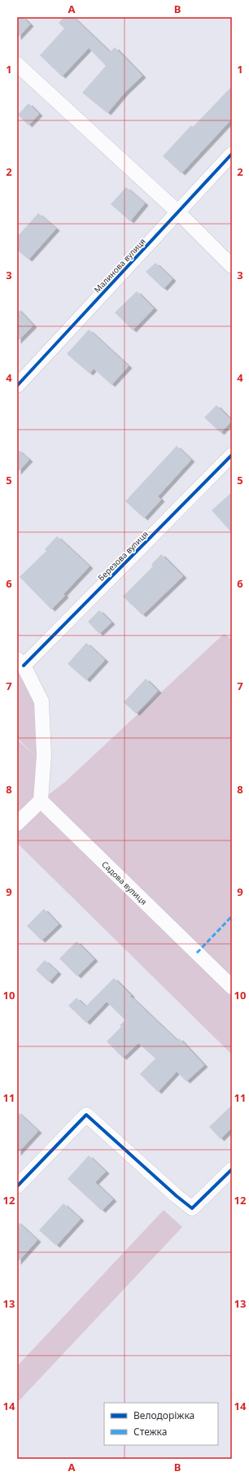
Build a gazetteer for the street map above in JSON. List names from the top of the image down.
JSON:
{
  "streets": {
    "street": ["Малинова вулиця", "Березова вулиця", "Садова вулиця"]
  },
  "legend": ["Велодоріжка", "Стежка"],
  "grid": {
    "columns": ["A", "B"],
    "rows": [
      "1",
      "2",
      "3",
      "4",
      "5",
      "6",
      "7",
      "8",
      "9",
      "10",
      "11",
      "12",
      "13",
      "14"
    ]
  }
}
